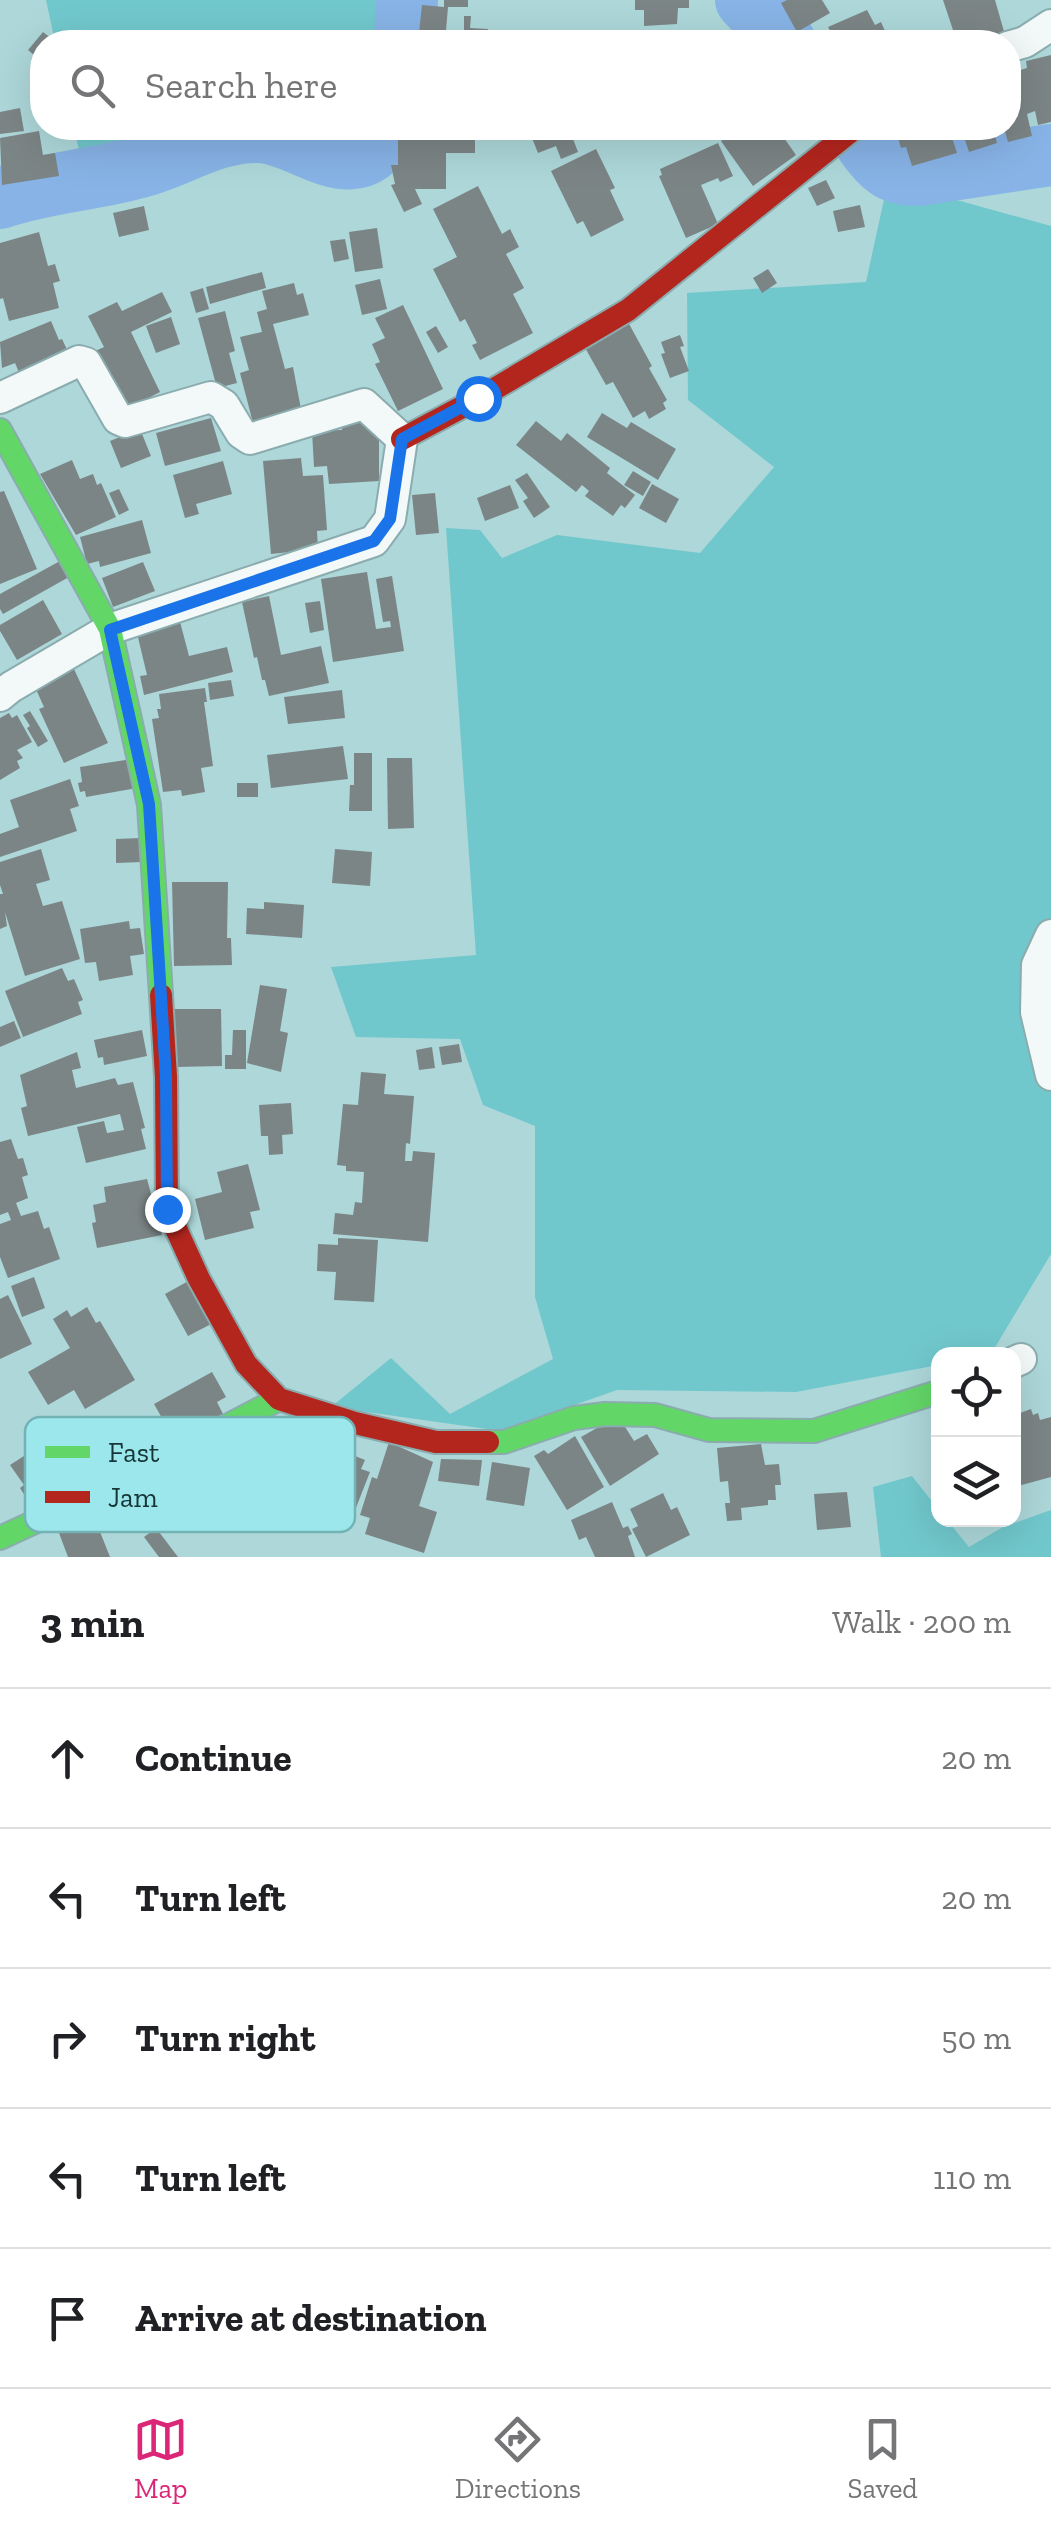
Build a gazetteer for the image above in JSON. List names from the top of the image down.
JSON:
{
  "legend": ["Fast", "Jam"],
  "page": {
    "search": "Search here",
    "heading": ["3 min", "Walk · 200 m"],
    "list": [
      ["Continue", "20 m"],
      ["Turn left", "20 m"],
      ["Turn right", "50 m"],
      ["Turn left", "110 m"],
      "Arrive at destination"
    ],
    "nav": ["Map", "Directions", "Saved"]
  }
}
